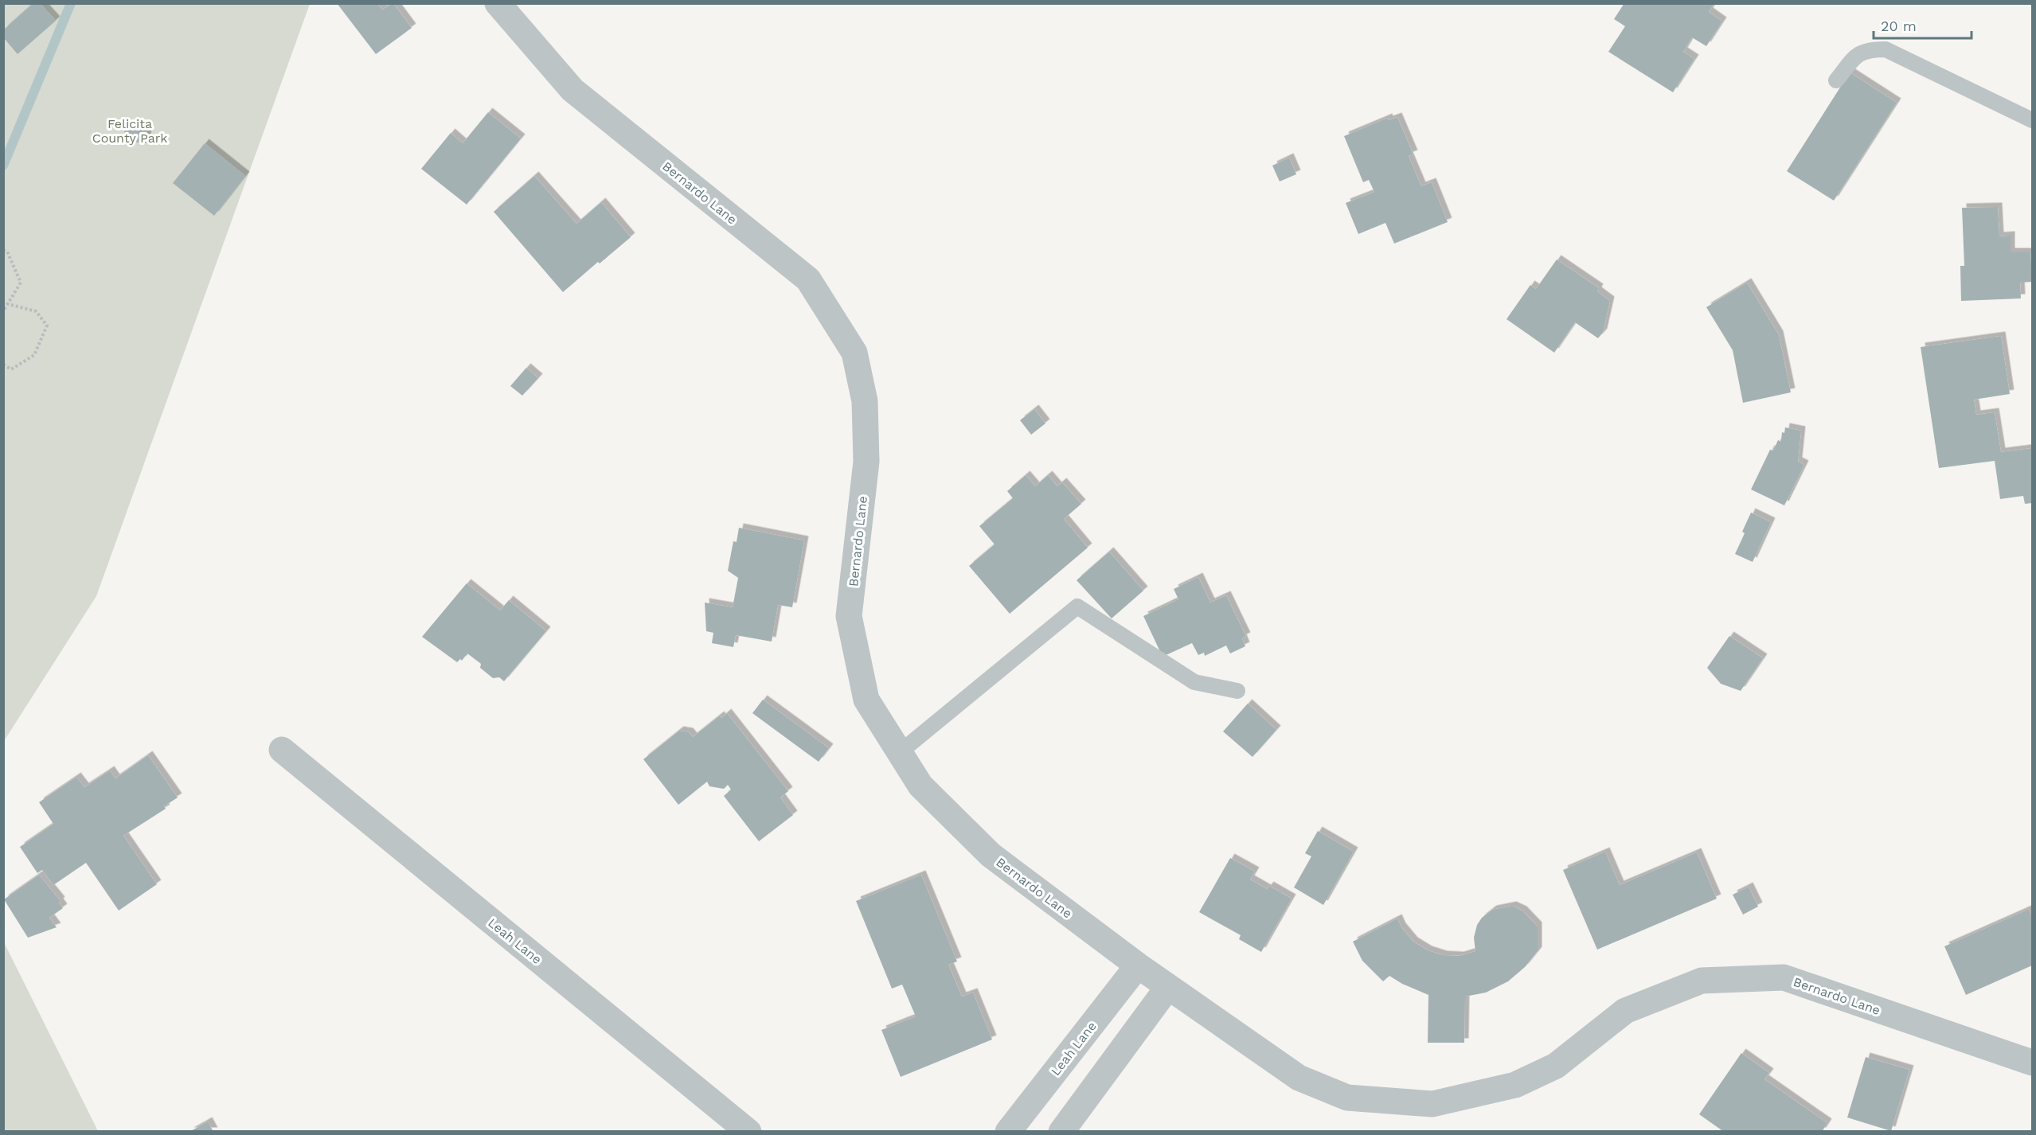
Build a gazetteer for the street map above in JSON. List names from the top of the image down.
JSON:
{
  "streets": {
    "street": ["Bernardo Lane", "Leah Lane"]
  },
  "crossings": [
    ["Bernardo Lane", "Leah Lane"]
  ],
  "parks": ["Felicita County Park"],
  "scale_bar": "20 m"
}
